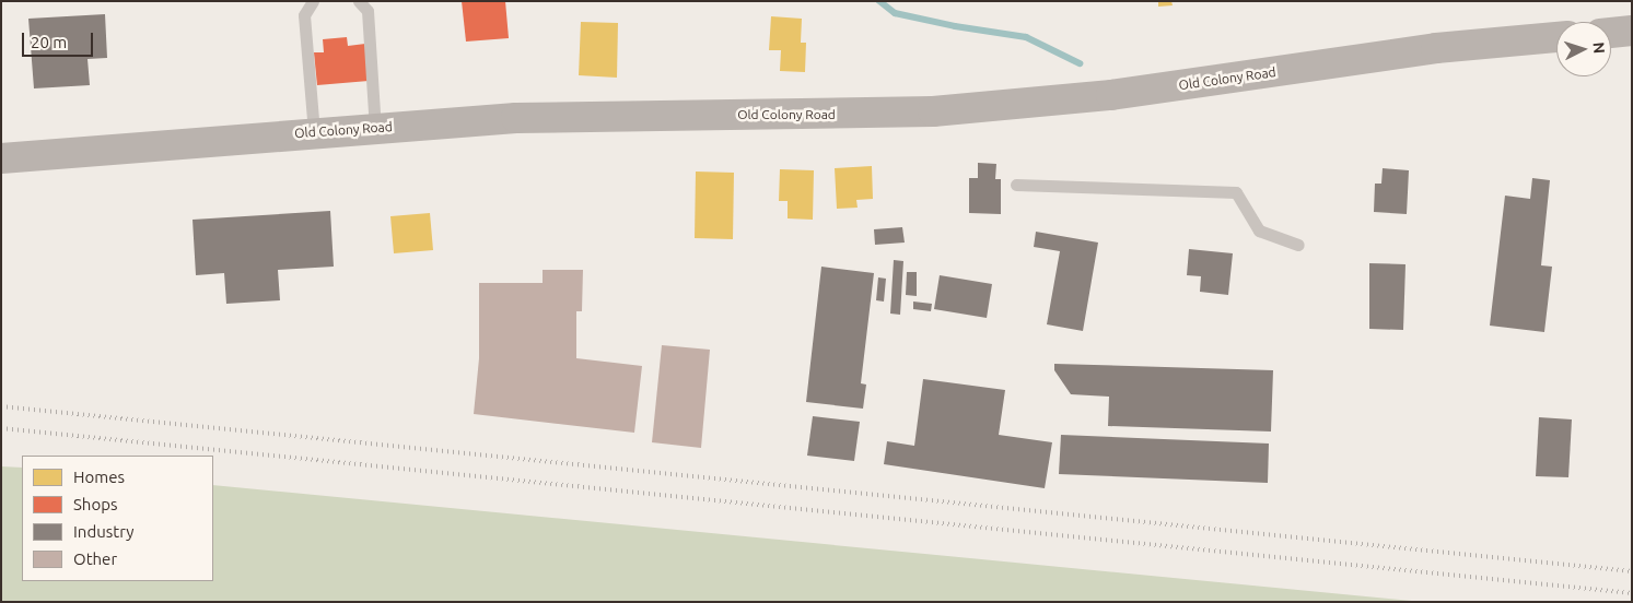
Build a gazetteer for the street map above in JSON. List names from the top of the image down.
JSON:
{
  "streets": {
    "main road": ["Old Colony Road"]
  },
  "legend": [
    "Homes",
    "Shops",
    "Industry",
    "Other"
  ],
  "scale_bar": "20 m",
  "north": "right"
}
